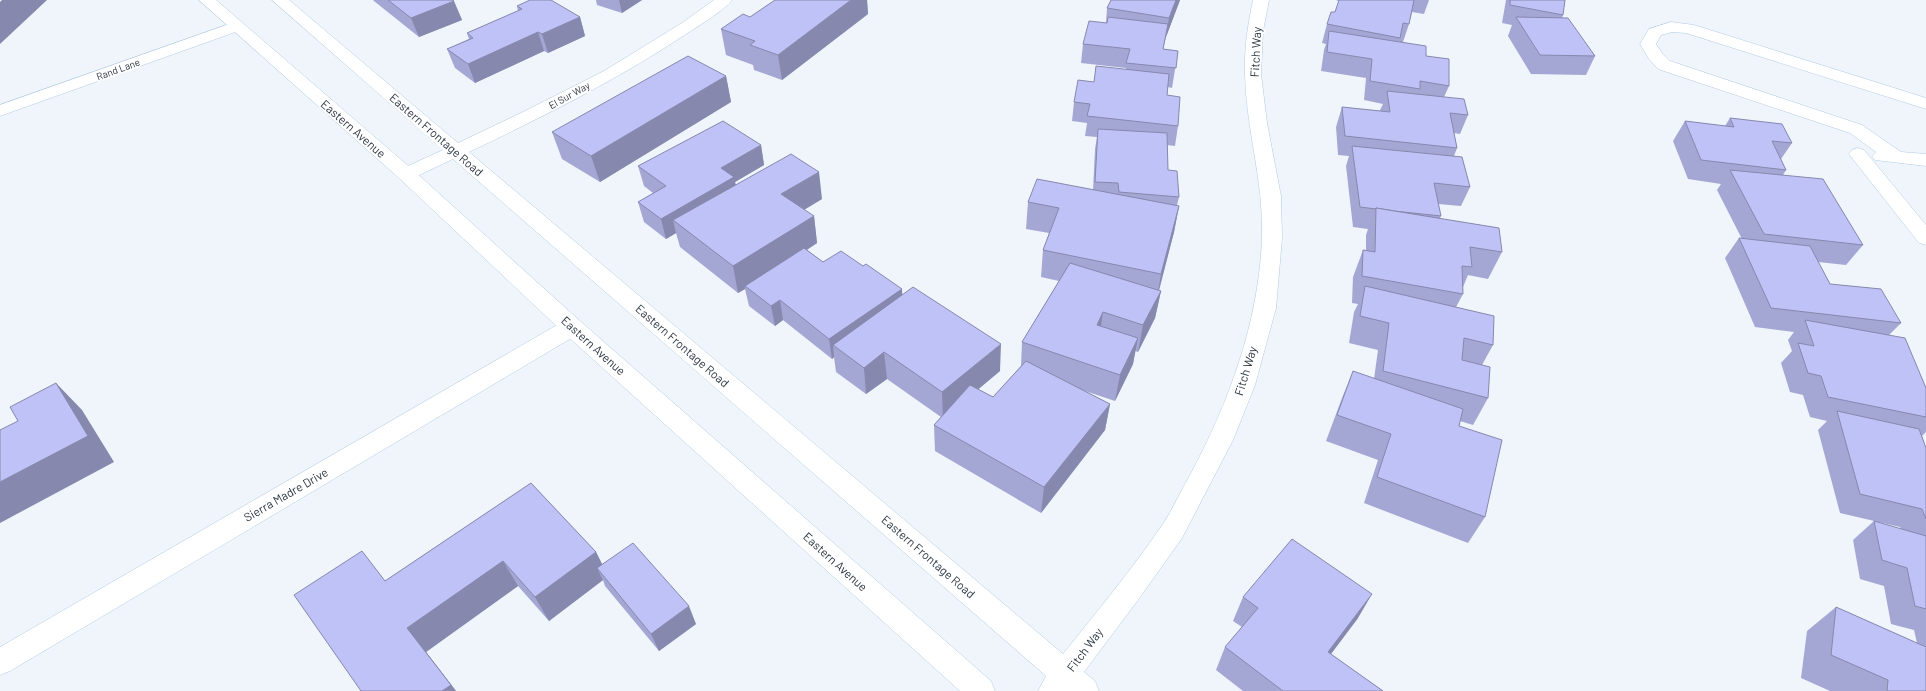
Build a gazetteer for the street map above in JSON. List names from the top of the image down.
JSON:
{
  "streets": {
    "street": [
      "Fitch Way",
      "Rand Lane",
      "El Sur Way",
      "Eastern Avenue",
      "Eastern Frontage Road",
      "Sierra Madre Drive"
    ]
  },
  "crossings": [
    ["Fitch Way", "Eastern Frontage Road"],
    ["Rand Lane", "Eastern Avenue"],
    ["El Sur Way", "Eastern Avenue"],
    ["El Sur Way", "Eastern Frontage Road"],
    ["Eastern Avenue", "Sierra Madre Drive"]
  ]
}
